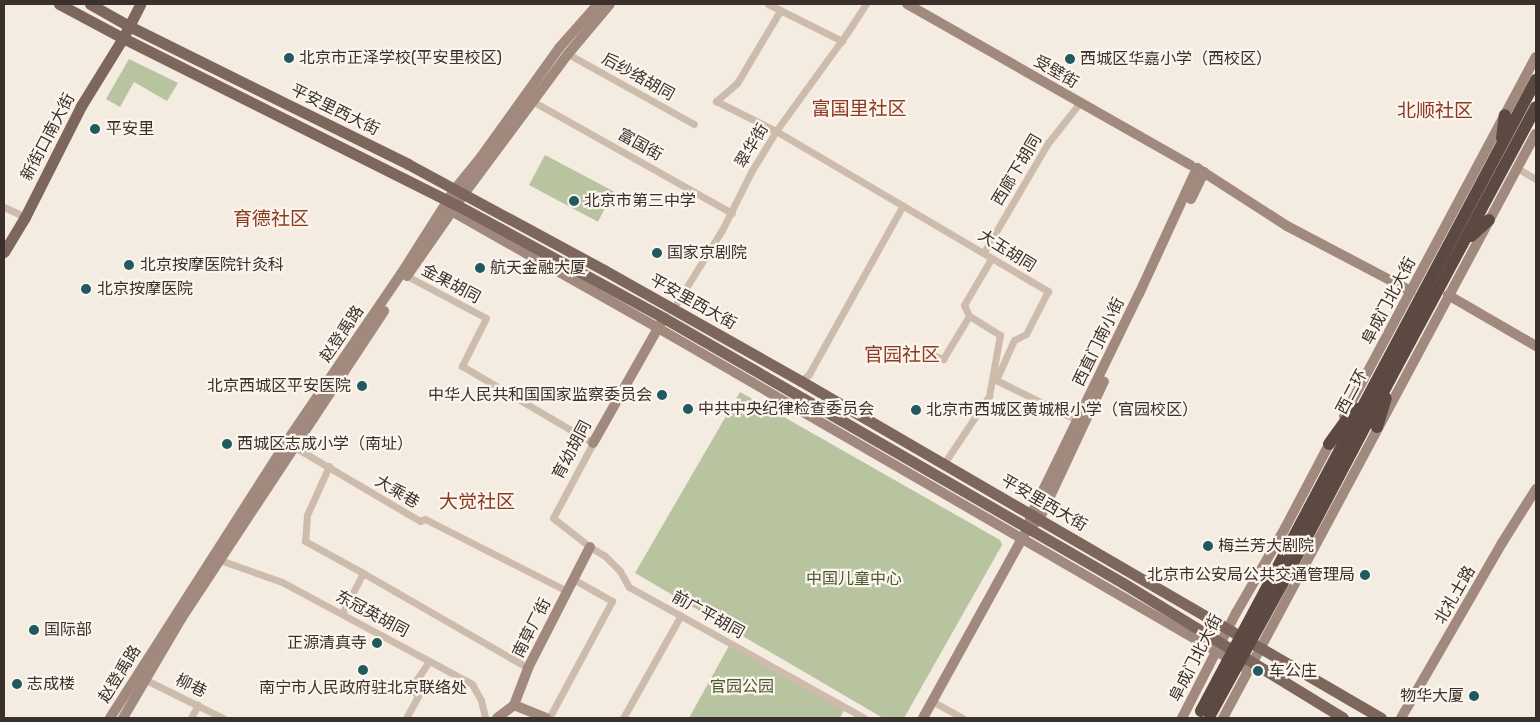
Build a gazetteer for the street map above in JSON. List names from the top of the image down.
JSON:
{
  "streets": {
    "highway": ["西二环"],
    "main road": ["平安里西大街", "新街口南大街"],
    "street": [
      "受壁街",
      "后纱络胡同",
      "富国街",
      "翠华街",
      "西廊下胡同",
      "大玉胡同",
      "金果胡同",
      "阜成门北大街",
      "赵登禹路",
      "西直门南小街",
      "育幼胡同",
      "大乘巷",
      "北礼士路",
      "东冠英胡同",
      "前广平胡同",
      "南草厂街",
      "柳巷"
    ]
  },
  "crossings": [
    ["受壁街", "阜成门北大街"],
    ["受壁街", "西直门南小街"],
    ["后纱络胡同", "赵登禹路"],
    ["平安里西大街", "新街口南大街"],
    ["平安里西大街", "翠华街"],
    ["平安里西大街", "阜成门北大街"],
    ["平安里西大街", "赵登禹路"],
    ["平安里西大街", "西直门南小街"],
    ["平安里西大街", "育幼胡同"],
    ["富国街", "翠华街"],
    ["富国街", "赵登禹路"],
    ["翠华街", "大玉胡同"],
    ["翠华街", "育幼胡同"],
    ["西廊下胡同", "大玉胡同"],
    ["大玉胡同", "西直门南小街"],
    ["金果胡同", "赵登禹路"],
    ["金果胡同", "育幼胡同"],
    ["赵登禹路", "大乘巷"],
    ["赵登禹路", "东冠英胡同"],
    ["赵登禹路", "柳巷"],
    ["育幼胡同", "前广平胡同"],
    ["大乘巷", "南草厂街"],
    ["前广平胡同", "南草厂街"]
  ],
  "districts": [
    "富国里社区",
    "北顺社区",
    "育德社区",
    "官园社区",
    "大觉社区"
  ],
  "parks": ["中国儿童中心", "官园公园"],
  "places": [
    "北京市正泽学校(平安里校区)",
    "西城区华嘉小学（西校区）",
    "平安里",
    "北京市第三中学",
    "国家京剧院",
    "北京按摩医院针灸科",
    "航天金融大厦",
    "北京按摩医院",
    "北京西城区平安医院",
    "中华人民共和国国家监察委员会",
    "中共中央纪律检查委员会",
    "北京市西城区黄城根小学（官园校区）",
    "西城区志成小学（南址）",
    "梅兰芳大剧院",
    "北京市公安局公共交通管理局",
    "国际部",
    "正源清真寺",
    "南宁市人民政府驻北京联络处",
    "车公庄",
    "志成楼",
    "物华大厦"
  ]
}
